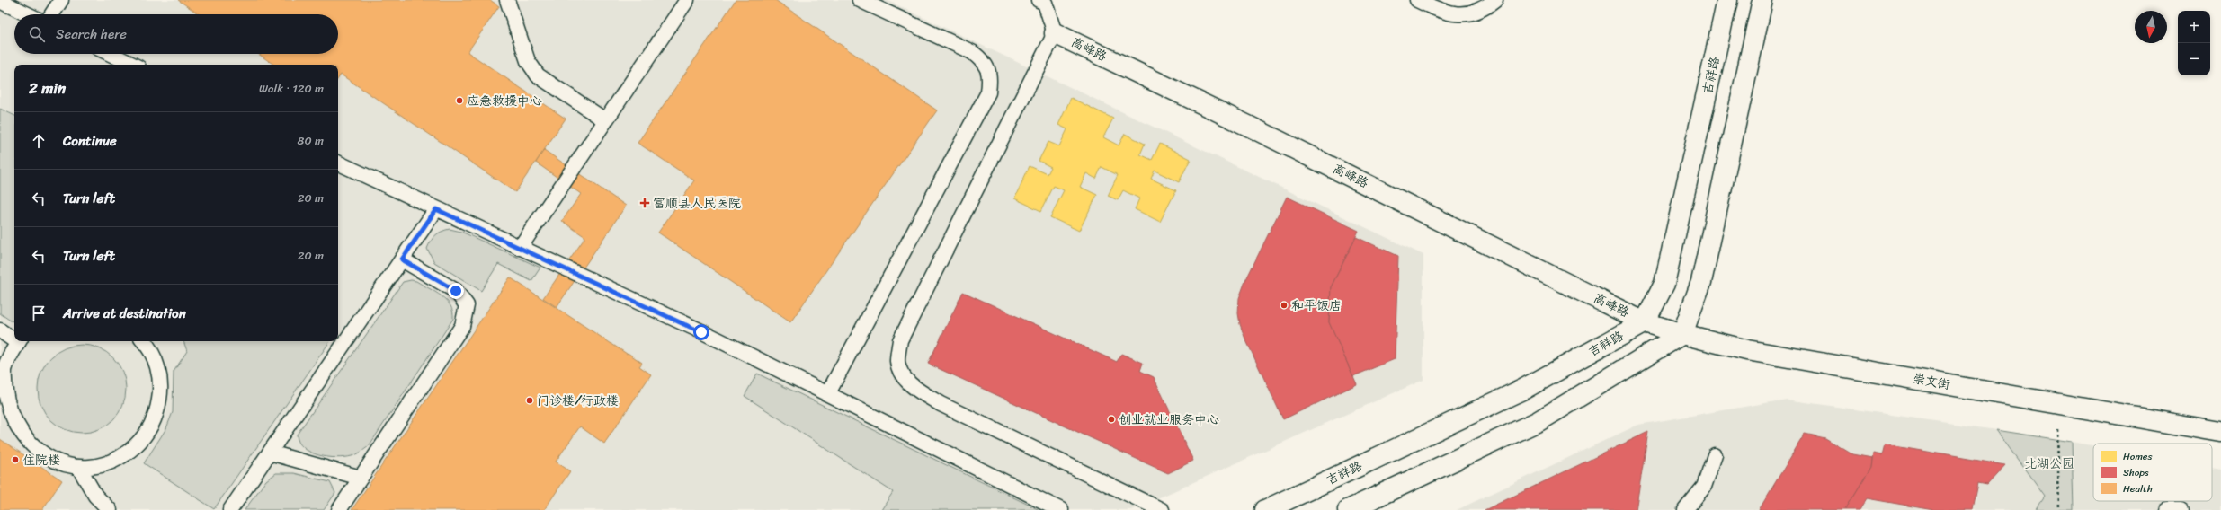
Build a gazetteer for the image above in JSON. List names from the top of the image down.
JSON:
{
  "streets": {
    "main road": ["高峰路", "吉祥路", "崇文街"]
  },
  "crossings": [
    ["高峰路", "吉祥路"],
    ["高峰路", "崇文街"],
    ["吉祥路", "崇文街"]
  ],
  "parks": ["北湖公园"],
  "places": {
    "other": [
      "应急救援中心",
      "和平饭店",
      "门诊楼/行政楼",
      "创业就业服务中心",
      "住院楼"
    ],
    "health": ["富顺县人民医院"]
  },
  "legend": ["Homes", "Shops", "Health"],
  "north": "bottom",
  "page": {
    "map_buttons": ["+", "−"],
    "search": "Search here",
    "heading": ["2 min", "Walk · 120 m"],
    "list": [
      ["Continue", "80 m"],
      ["Turn left", "20 m"],
      ["Turn left", "20 m"],
      "Arrive at destination"
    ]
  }
}
